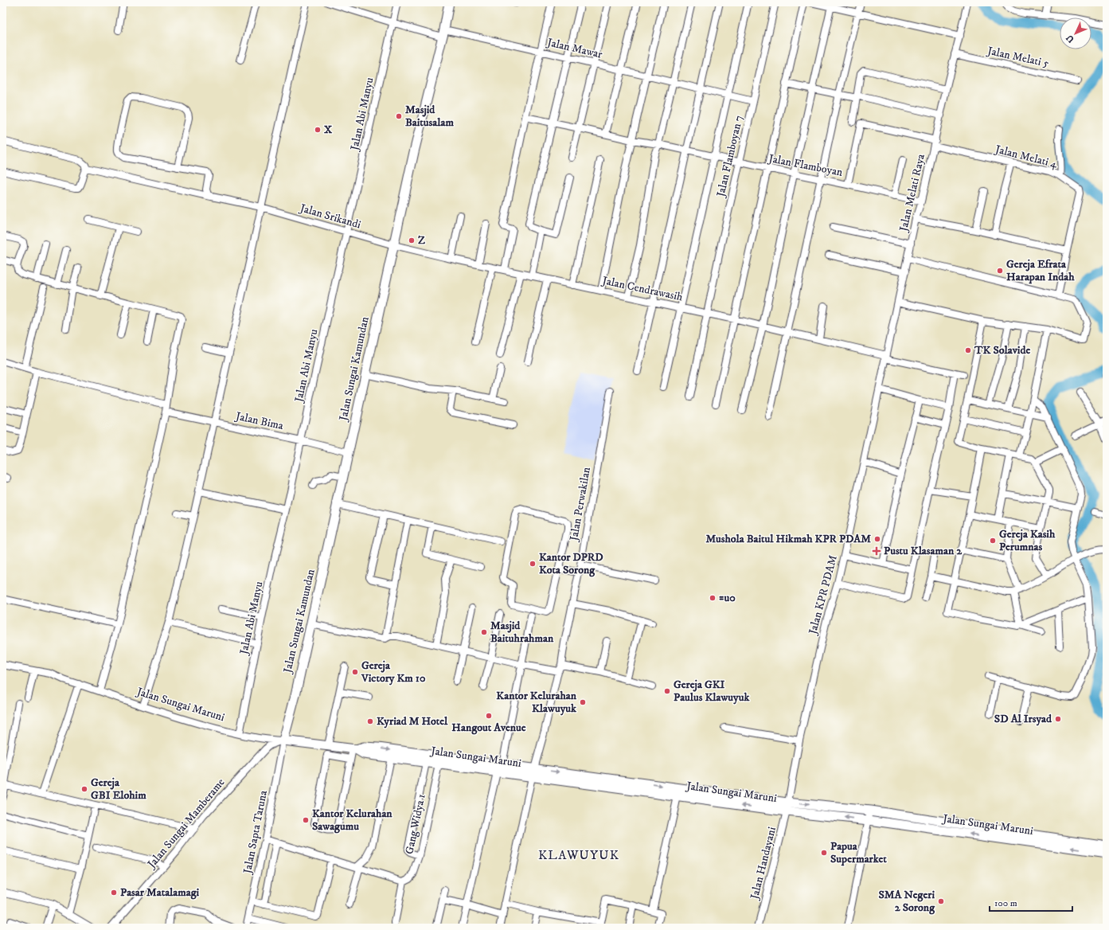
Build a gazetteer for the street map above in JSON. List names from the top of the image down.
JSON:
{
  "streets": {
    "main road": ["Jalan Sungai Kamundan", "Jalan Sungai Maruni"],
    "street": [
      "Jalan Mawar",
      "Jalan Melati 5",
      "Jalan Abi Manyu",
      "Jalan Flamboyan 7",
      "Jalan Melati 4",
      "Jalan Flamboyan",
      "Jalan Melati Raya",
      "Jalan Srikandi",
      "Jalan Cendrawasih",
      "Jalan Bima",
      "Jalan Perwakilan",
      "Jalan KPR PDAM",
      "Jalan Sungai Mamberame",
      "Gang Widya 1",
      "Jalan Sapta Taruna",
      "Jalan Handayani"
    ]
  },
  "crossings": [
    ["Jalan Mawar", "Jalan Abi Manyu"],
    ["Jalan Mawar", "Jalan Flamboyan 7"],
    ["Jalan Mawar", "Jalan Sungai Kamundan"],
    ["Jalan Melati 5", "Jalan Melati Raya"],
    ["Jalan Abi Manyu", "Jalan Srikandi"],
    ["Jalan Abi Manyu", "Jalan Bima"],
    ["Jalan Abi Manyu", "Jalan Sungai Maruni"],
    ["Jalan Flamboyan 7", "Jalan Flamboyan"],
    ["Jalan Flamboyan 7", "Jalan Cendrawasih"],
    ["Jalan Melati 4", "Jalan Flamboyan"],
    ["Jalan Melati 4", "Jalan Melati Raya"],
    ["Jalan Flamboyan", "Jalan Melati Raya"],
    ["Jalan Melati Raya", "Jalan Cendrawasih"],
    ["Jalan Melati Raya", "Jalan KPR PDAM"],
    ["Jalan Srikandi", "Jalan Cendrawasih"],
    ["Jalan Srikandi", "Jalan Sungai Kamundan"],
    ["Jalan Cendrawasih", "Jalan Sungai Kamundan"],
    ["Jalan Cendrawasih", "Jalan KPR PDAM"],
    ["Jalan Sungai Kamundan", "Jalan Bima"],
    ["Jalan Sungai Kamundan", "Jalan Sungai Maruni"],
    ["Jalan Sungai Kamundan", "Jalan Sungai Mamberame"],
    ["Jalan Sungai Kamundan", "Jalan Sapta Taruna"],
    ["Jalan Perwakilan", "Jalan Sungai Maruni"],
    ["Jalan KPR PDAM", "Jalan Sungai Maruni"],
    ["Jalan KPR PDAM", "Jalan Handayani"],
    ["Jalan Sungai Maruni", "Jalan Sungai Mamberame"],
    ["Jalan Sungai Maruni", "Gang Widya 1"],
    ["Jalan Sungai Maruni", "Jalan Sapta Taruna"],
    ["Jalan Sungai Maruni", "Jalan Handayani"],
    ["Jalan Sungai Mamberame", "Jalan Sapta Taruna"]
  ],
  "districts": ["KLAWUYUK"],
  "places": {
    "other": [
      "Masjid Baitusalam",
      "X",
      "Z",
      "Gereja Efrata Harapan Indah",
      "TK Solavide",
      "Mushola Baitul Hikmah KPR PDAM",
      "Gereja Kasih Perumnas",
      "Kantor DPRD Kota Sorong",
      "=u0",
      "Masjid Baituhrahman",
      "Gereja Victory Km 10",
      "Gereja GKI Paulus Klawuyuk",
      "Kantor Kelurahan Klawuyuk",
      "Hangout Avenue",
      "SD Al Irsyad",
      "Kyriad M Hotel",
      "Gereja GBI Elohim",
      "Kantor Kelurahan Sawagumu",
      "Papua Supermarket",
      "Pasar Matalamagi",
      "SMA Negeri 2 Sorong"
    ],
    "health": ["Pustu Klasaman 2"]
  },
  "scale_bar": "100 m",
  "north": "bottom left"
}
